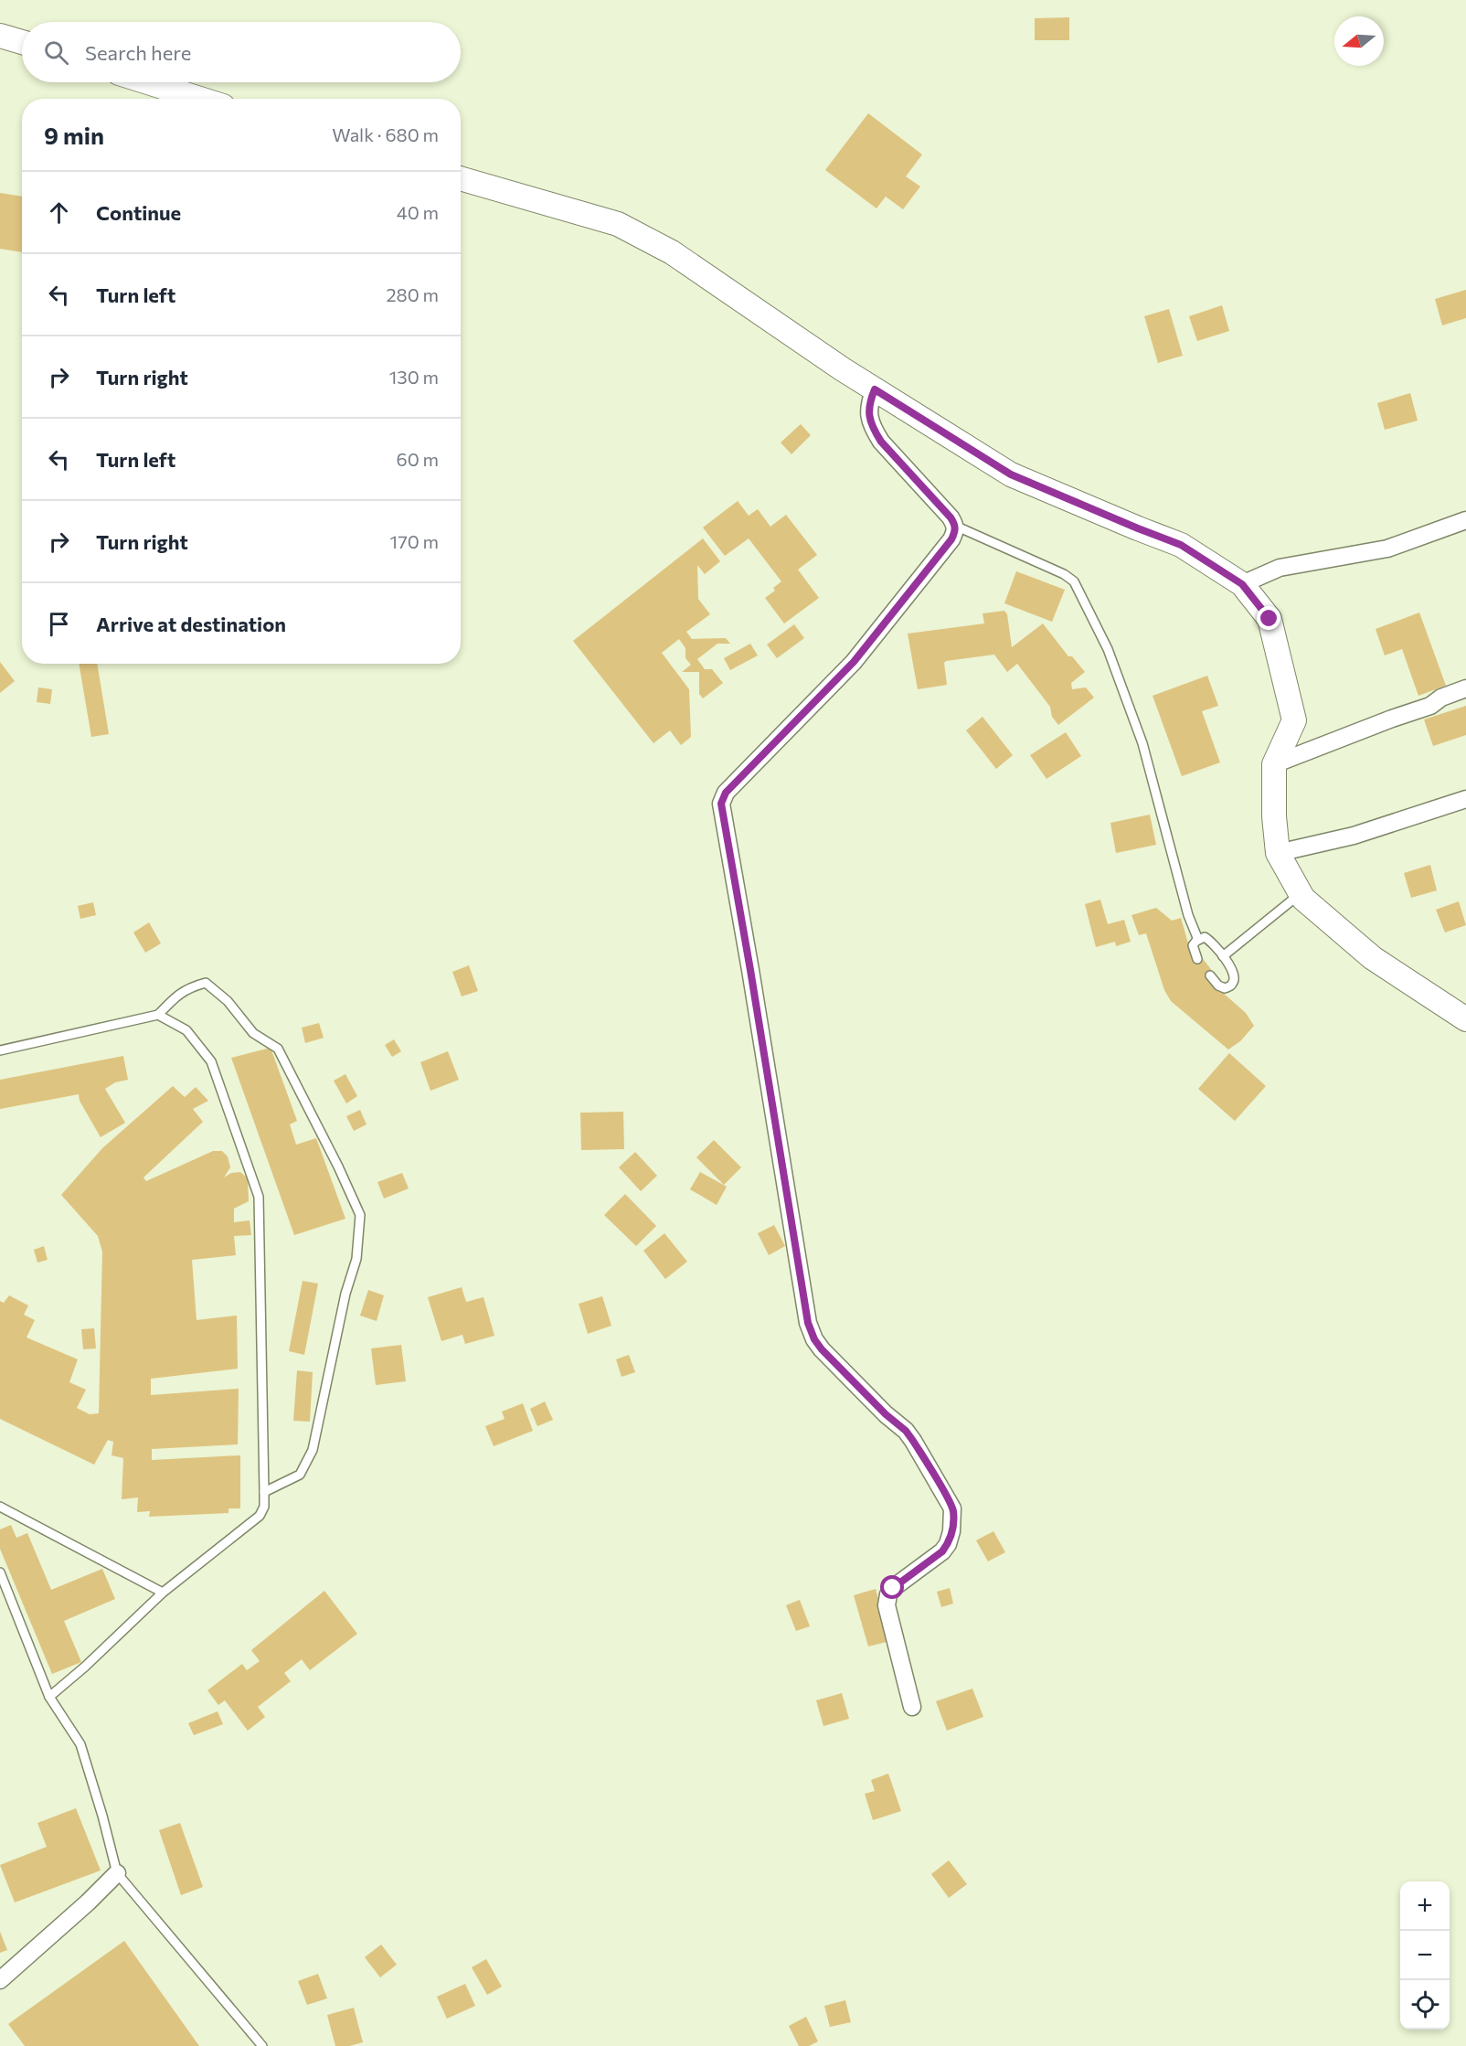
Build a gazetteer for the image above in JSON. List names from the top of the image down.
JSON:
{
  "north": "left",
  "page": {
    "search": "Search here",
    "heading": ["9 min", "Walk · 680 m"],
    "list": [
      ["Continue", "40 m"],
      ["Turn left", "280 m"],
      ["Turn right", "130 m"],
      ["Turn left", "60 m"],
      ["Turn right", "170 m"],
      "Arrive at destination"
    ],
    "map_buttons": ["+", "−"]
  }
}
